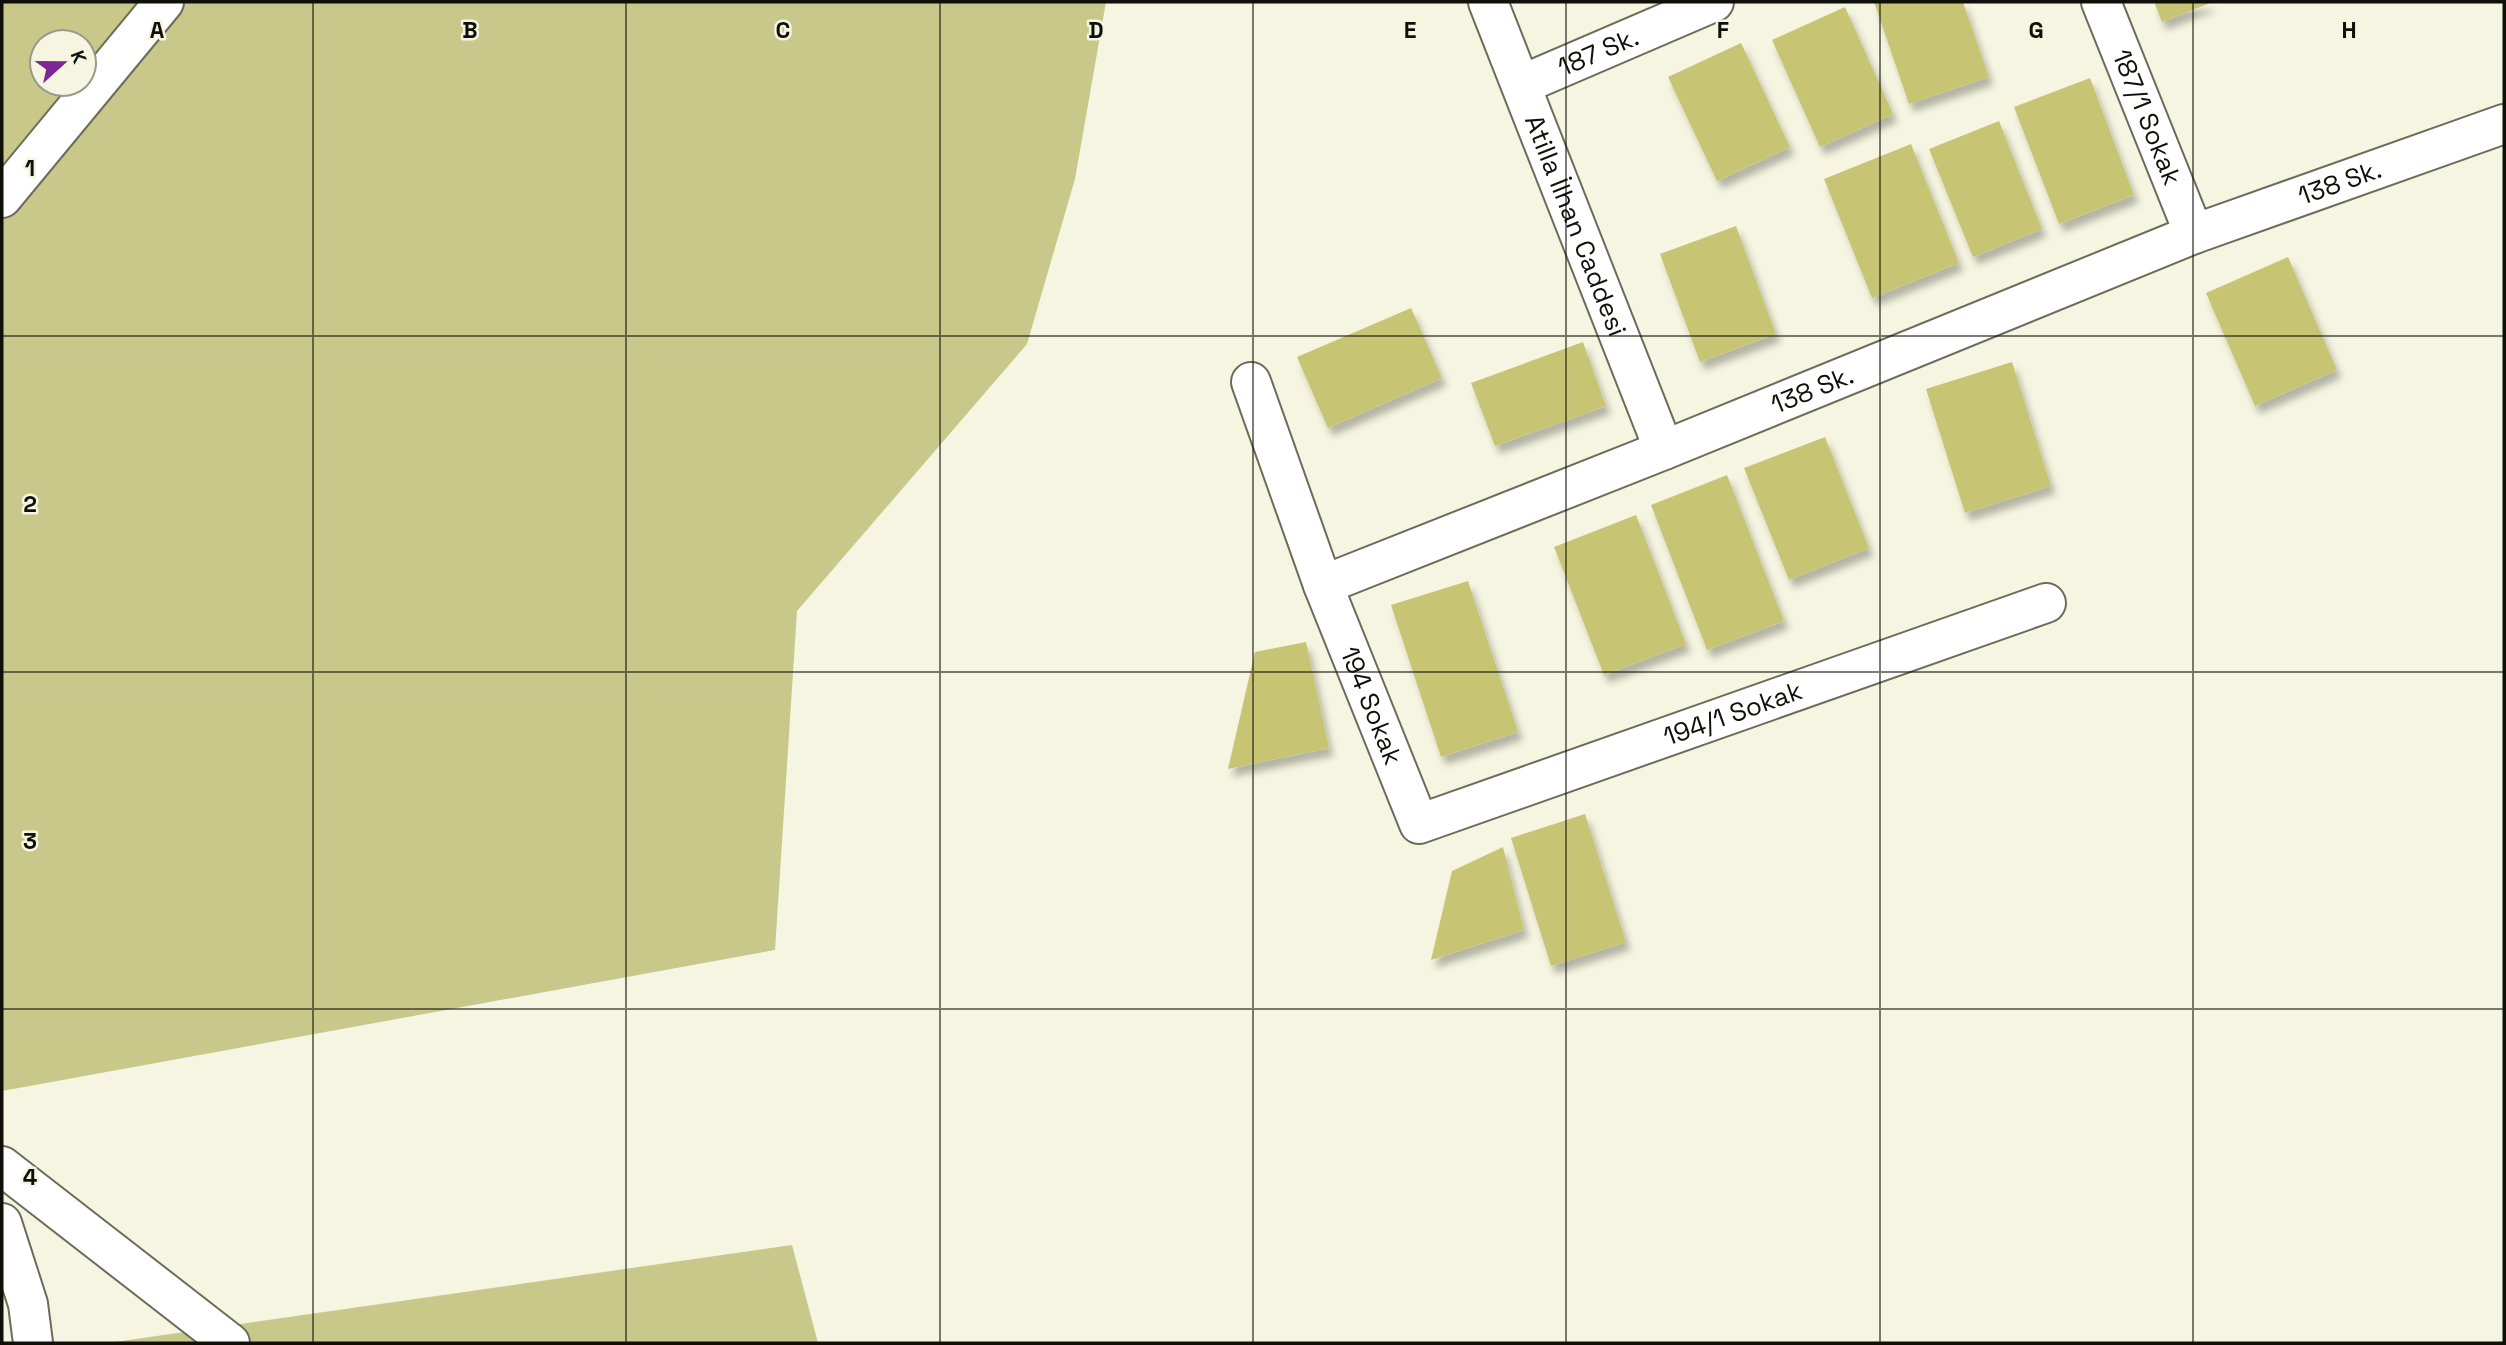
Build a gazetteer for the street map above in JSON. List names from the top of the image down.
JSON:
{
  "streets": {
    "street": [
      "187 Sk.",
      "187/1 Sokak",
      "138 Sk.",
      "Atilla İlhan Caddesi",
      "194 Sokak",
      "194/1 Sokak"
    ]
  },
  "crossings": [
    ["187 Sk.", "Atilla İlhan Caddesi"],
    ["187/1 Sokak", "138 Sk."],
    ["138 Sk.", "Atilla İlhan Caddesi"],
    ["138 Sk.", "194 Sokak"],
    ["194 Sokak", "194/1 Sokak"]
  ],
  "north": "right",
  "grid": {
    "columns": [
      "A",
      "B",
      "C",
      "D",
      "E",
      "F",
      "G",
      "H"
    ],
    "rows": [
      "1",
      "2",
      "3",
      "4"
    ]
  }
}
